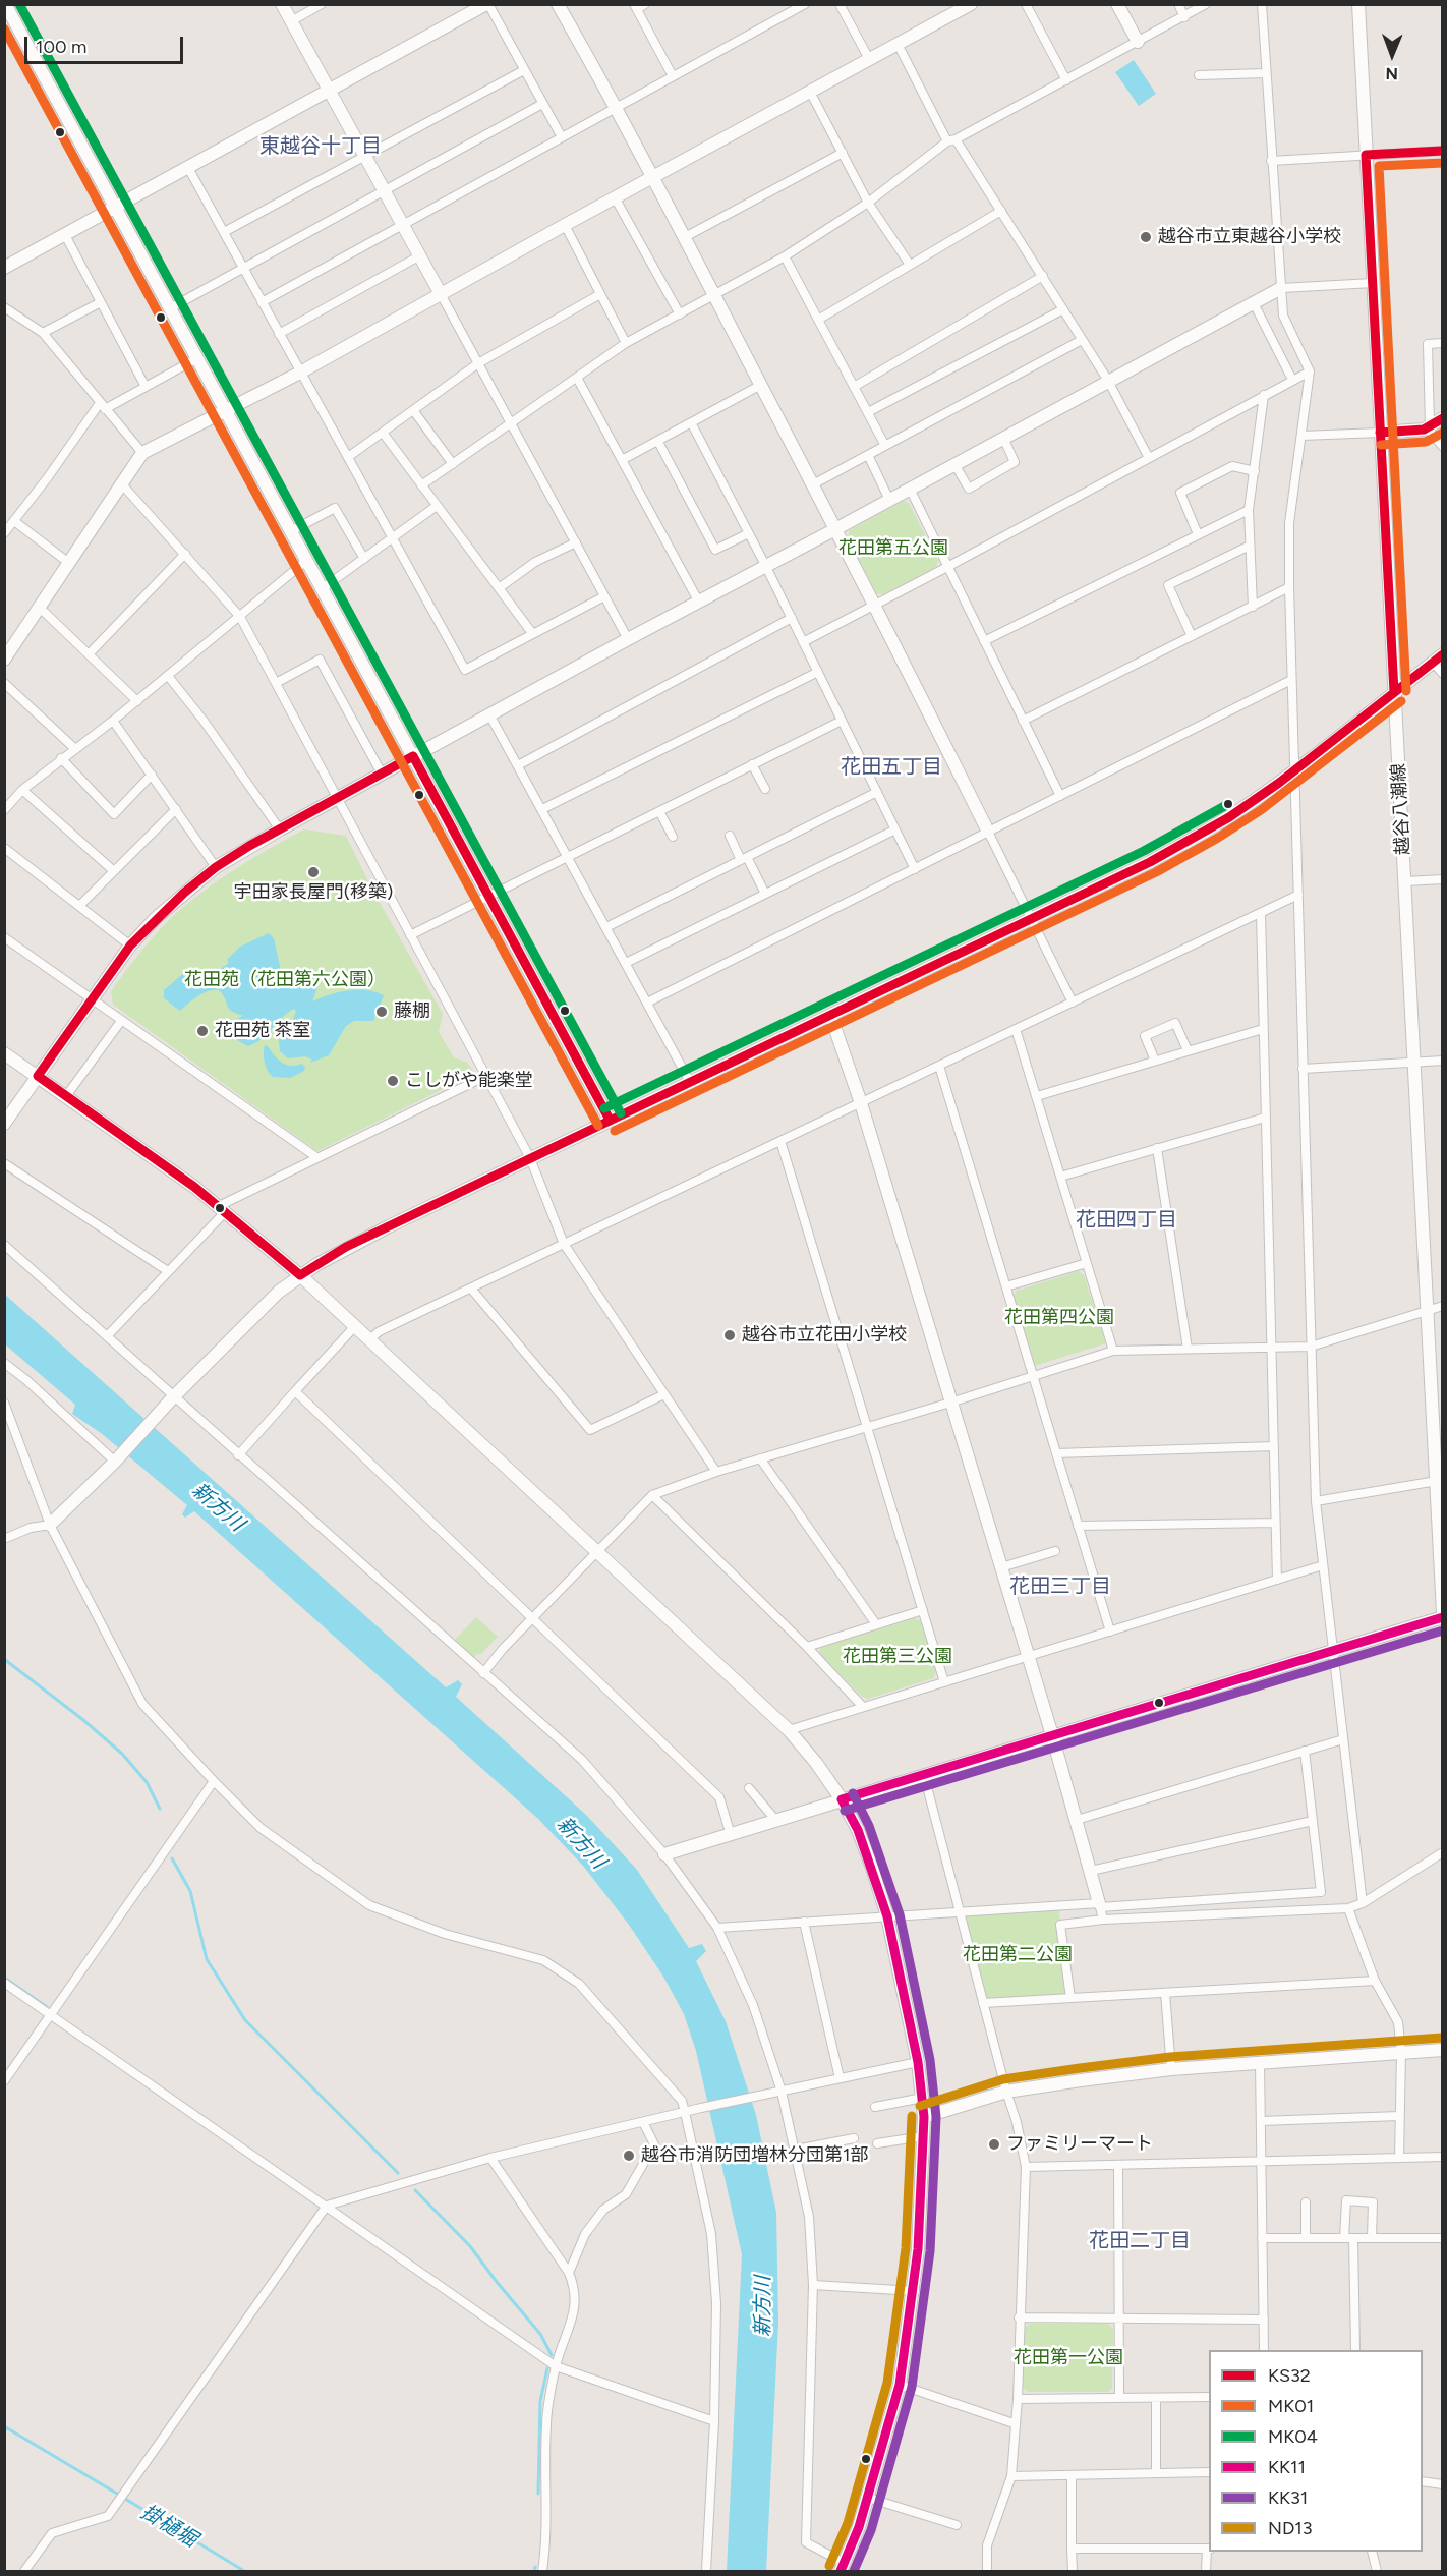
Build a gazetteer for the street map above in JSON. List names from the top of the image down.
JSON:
{
  "streets": {
    "street": ["越谷八潮線"]
  },
  "districts": [
    "東越谷十丁目",
    "花田五丁目",
    "花田四丁目",
    "花田三丁目",
    "花田二丁目"
  ],
  "water": ["新方川", "掛樋堀"],
  "parks": [
    "花田第五公園",
    "花田苑（花田第六公園）",
    "花田第四公園",
    "花田第三公園",
    "花田第二公園",
    "花田第一公園"
  ],
  "places": [
    "越谷市立東越谷小学校",
    "宇田家長屋門(移築)",
    "藤棚",
    "花田苑 茶室",
    "こしがや能楽堂",
    "越谷市立花田小学校",
    "ファミリーマート",
    "越谷市消防団増林分団第1部"
  ],
  "lines": [
    "transit line MK04",
    "transit line MK01",
    "transit line KS32",
    "transit line KK11",
    "transit line KK31",
    "transit line ND13"
  ],
  "legend": [
    "KS32",
    "MK01",
    "MK04",
    "KK11",
    "KK31",
    "ND13"
  ],
  "scale_bar": "100 m",
  "north": "bottom"
}
